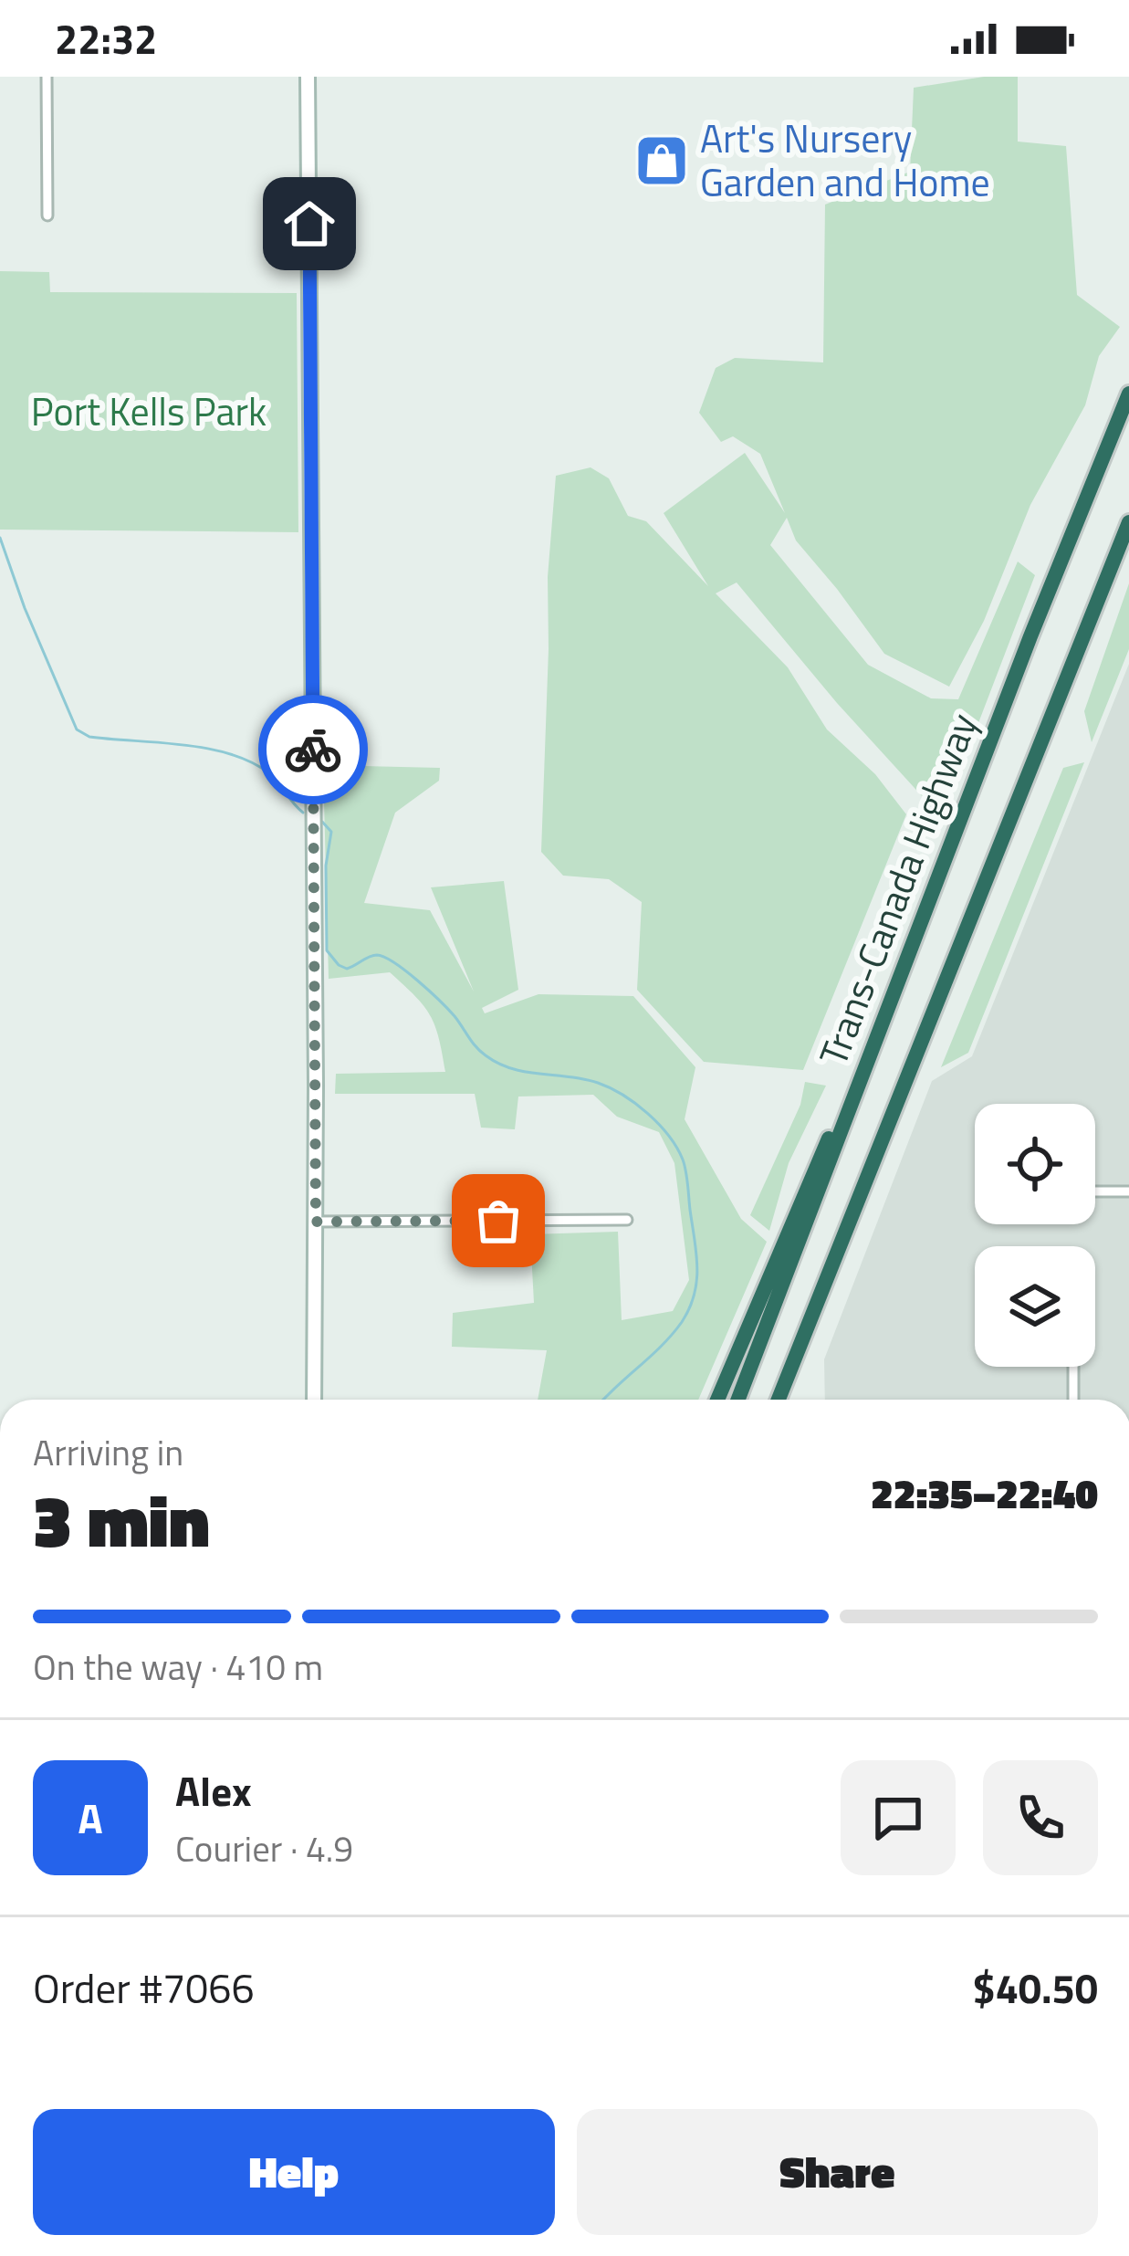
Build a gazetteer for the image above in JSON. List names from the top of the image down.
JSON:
{
  "streets": {
    "highway": ["Trans-Canada Highway"]
  },
  "parks": ["Port Kells Park"],
  "places": {
    "shop": ["Art's Nursery Garden and Home"]
  },
  "page": {
    "status": "22:32",
    "heading": ["3 min", "Arriving in", "22:35–22:40"],
    "panel": [
      "Alex",
      "Courier · 4.9",
      "Order #7066",
      "$40.50"
    ],
    "bar": "On the way · 410 m",
    "round": "A",
    "buttons": ["Help", "Share"]
  }
}
